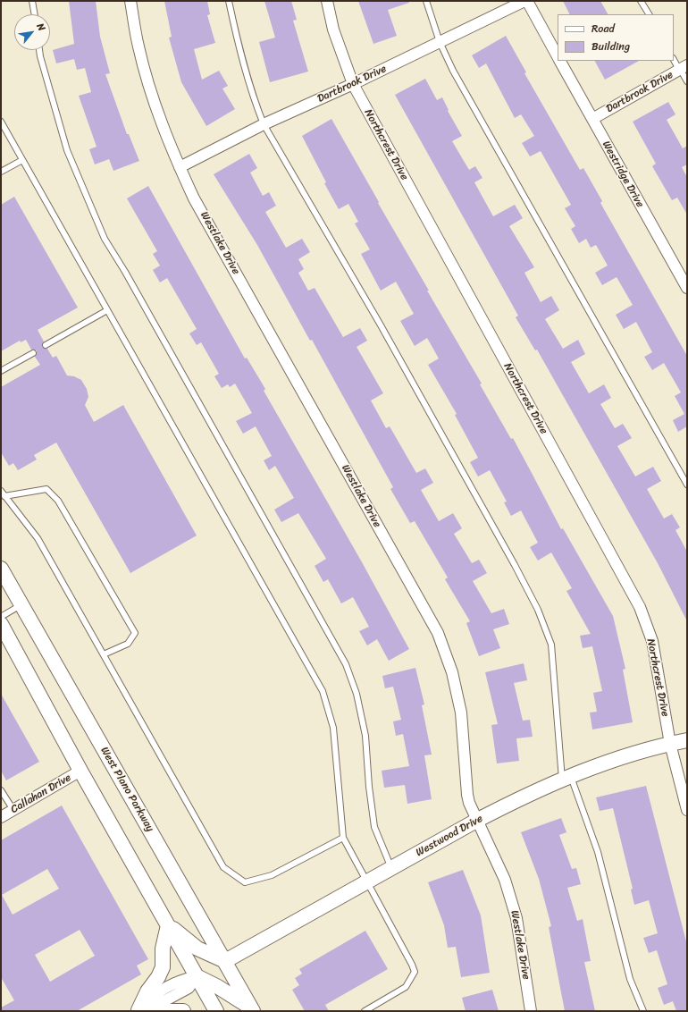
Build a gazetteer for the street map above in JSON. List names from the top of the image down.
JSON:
{
  "streets": {
    "main road": ["West Plano Parkway", "Westwood Drive"],
    "street": [
      "Dartbrook Drive",
      "Northcrest Drive",
      "Westridge Drive",
      "Westlake Drive",
      "Callahan Drive"
    ]
  },
  "crossings": [
    ["Dartbrook Drive", "Northcrest Drive"],
    ["Dartbrook Drive", "Westridge Drive"],
    ["Dartbrook Drive", "Westlake Drive"],
    ["Northcrest Drive", "Westwood Drive"],
    ["Westlake Drive", "Westwood Drive"],
    ["West Plano Parkway", "Westwood Drive"]
  ],
  "legend": ["Road", "Building"],
  "north": "top right"
}
